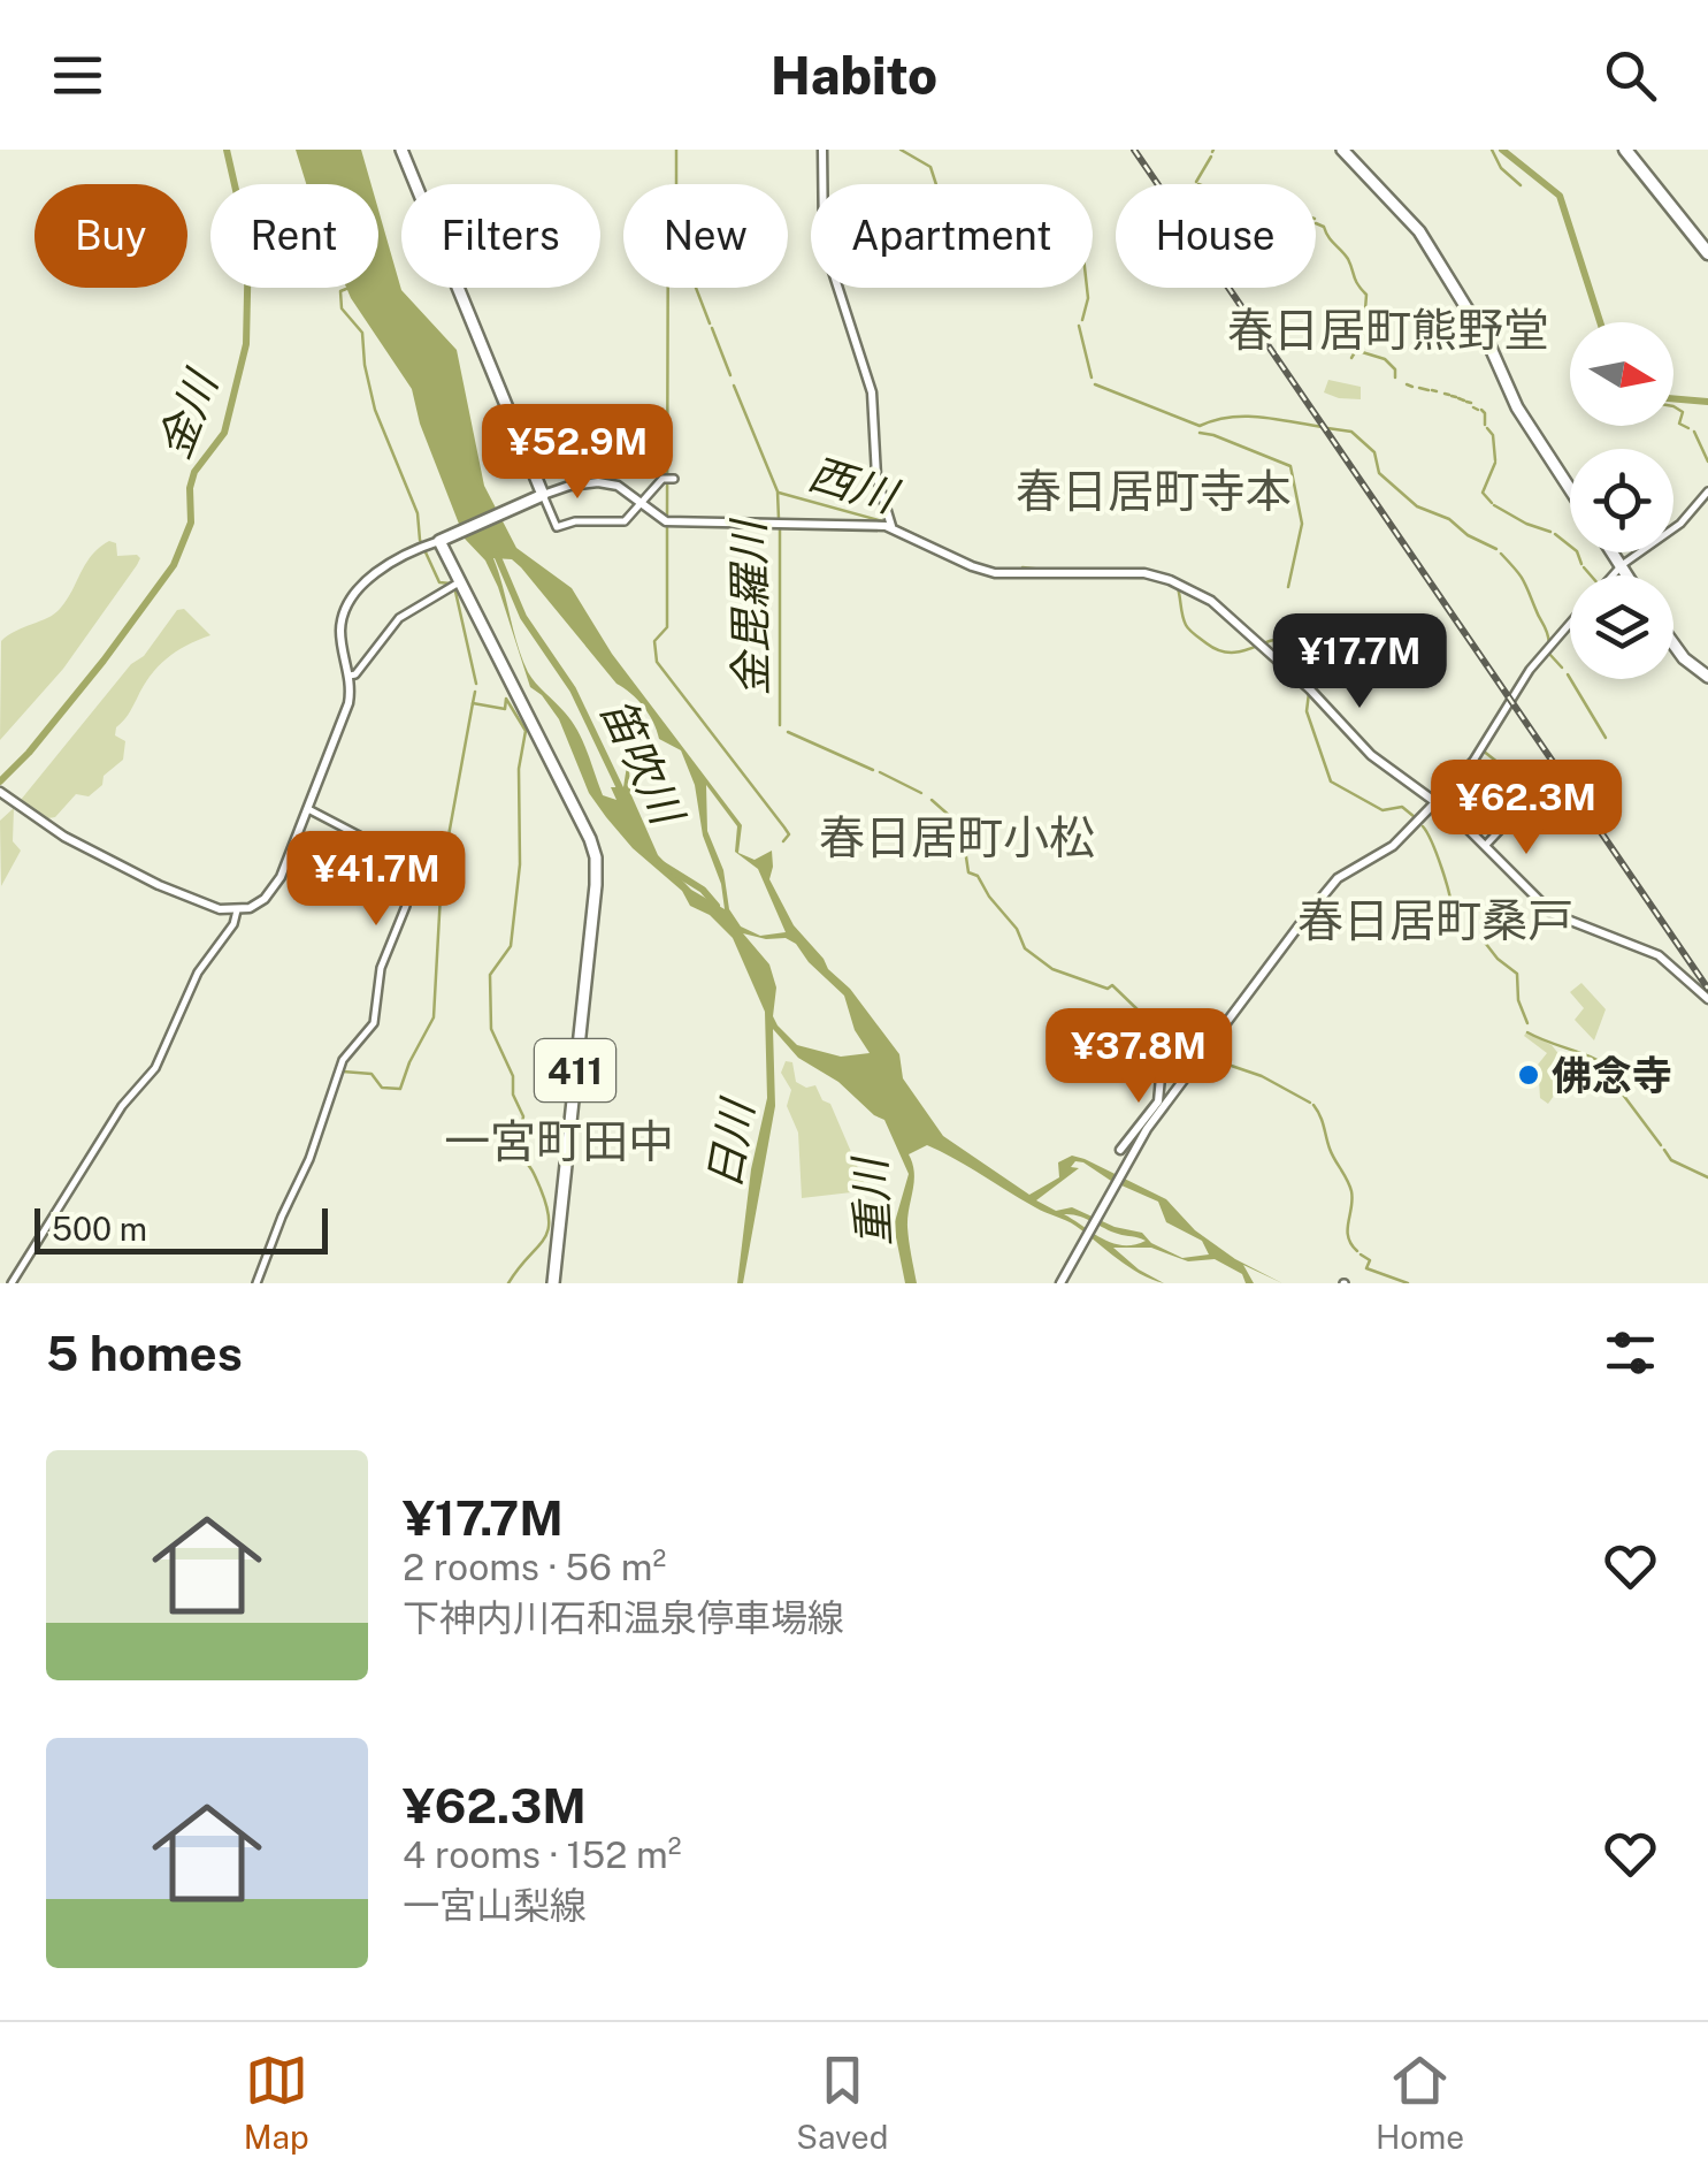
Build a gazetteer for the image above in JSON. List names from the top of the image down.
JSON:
{
  "streets": {
    "highway": ["411"]
  },
  "districts": [
    "春日居町熊野堂",
    "春日居町寺本",
    "春日居町小松",
    "春日居町桑戸",
    "一宮町田中"
  ],
  "water": [
    "金川",
    "西川",
    "金毘羅川",
    "笛吹川",
    "日川",
    "重川"
  ],
  "places": ["佛念寺"],
  "scale_bar": "500 m",
  "north": "right",
  "page": {
    "header": "Habito",
    "chip": [
      "Buy",
      "Rent",
      "Filters",
      "New",
      "Apartment",
      "House"
    ],
    "price": [
      "¥52.9M",
      "¥17.7M",
      "¥62.3M",
      "¥41.7M",
      "¥37.8M"
    ],
    "scale": "500 m",
    "heading": "5 homes",
    "list": [
      {
        "name": "¥17.7M",
        "note": "2 rooms · 56 m² · 下神内川石和温泉停車場線"
      },
      {
        "name": "¥62.3M",
        "note": "4 rooms · 152 m² · 一宮山梨線"
      }
    ],
    "tabs": ["Map", "Saved", "Home"]
  }
}
